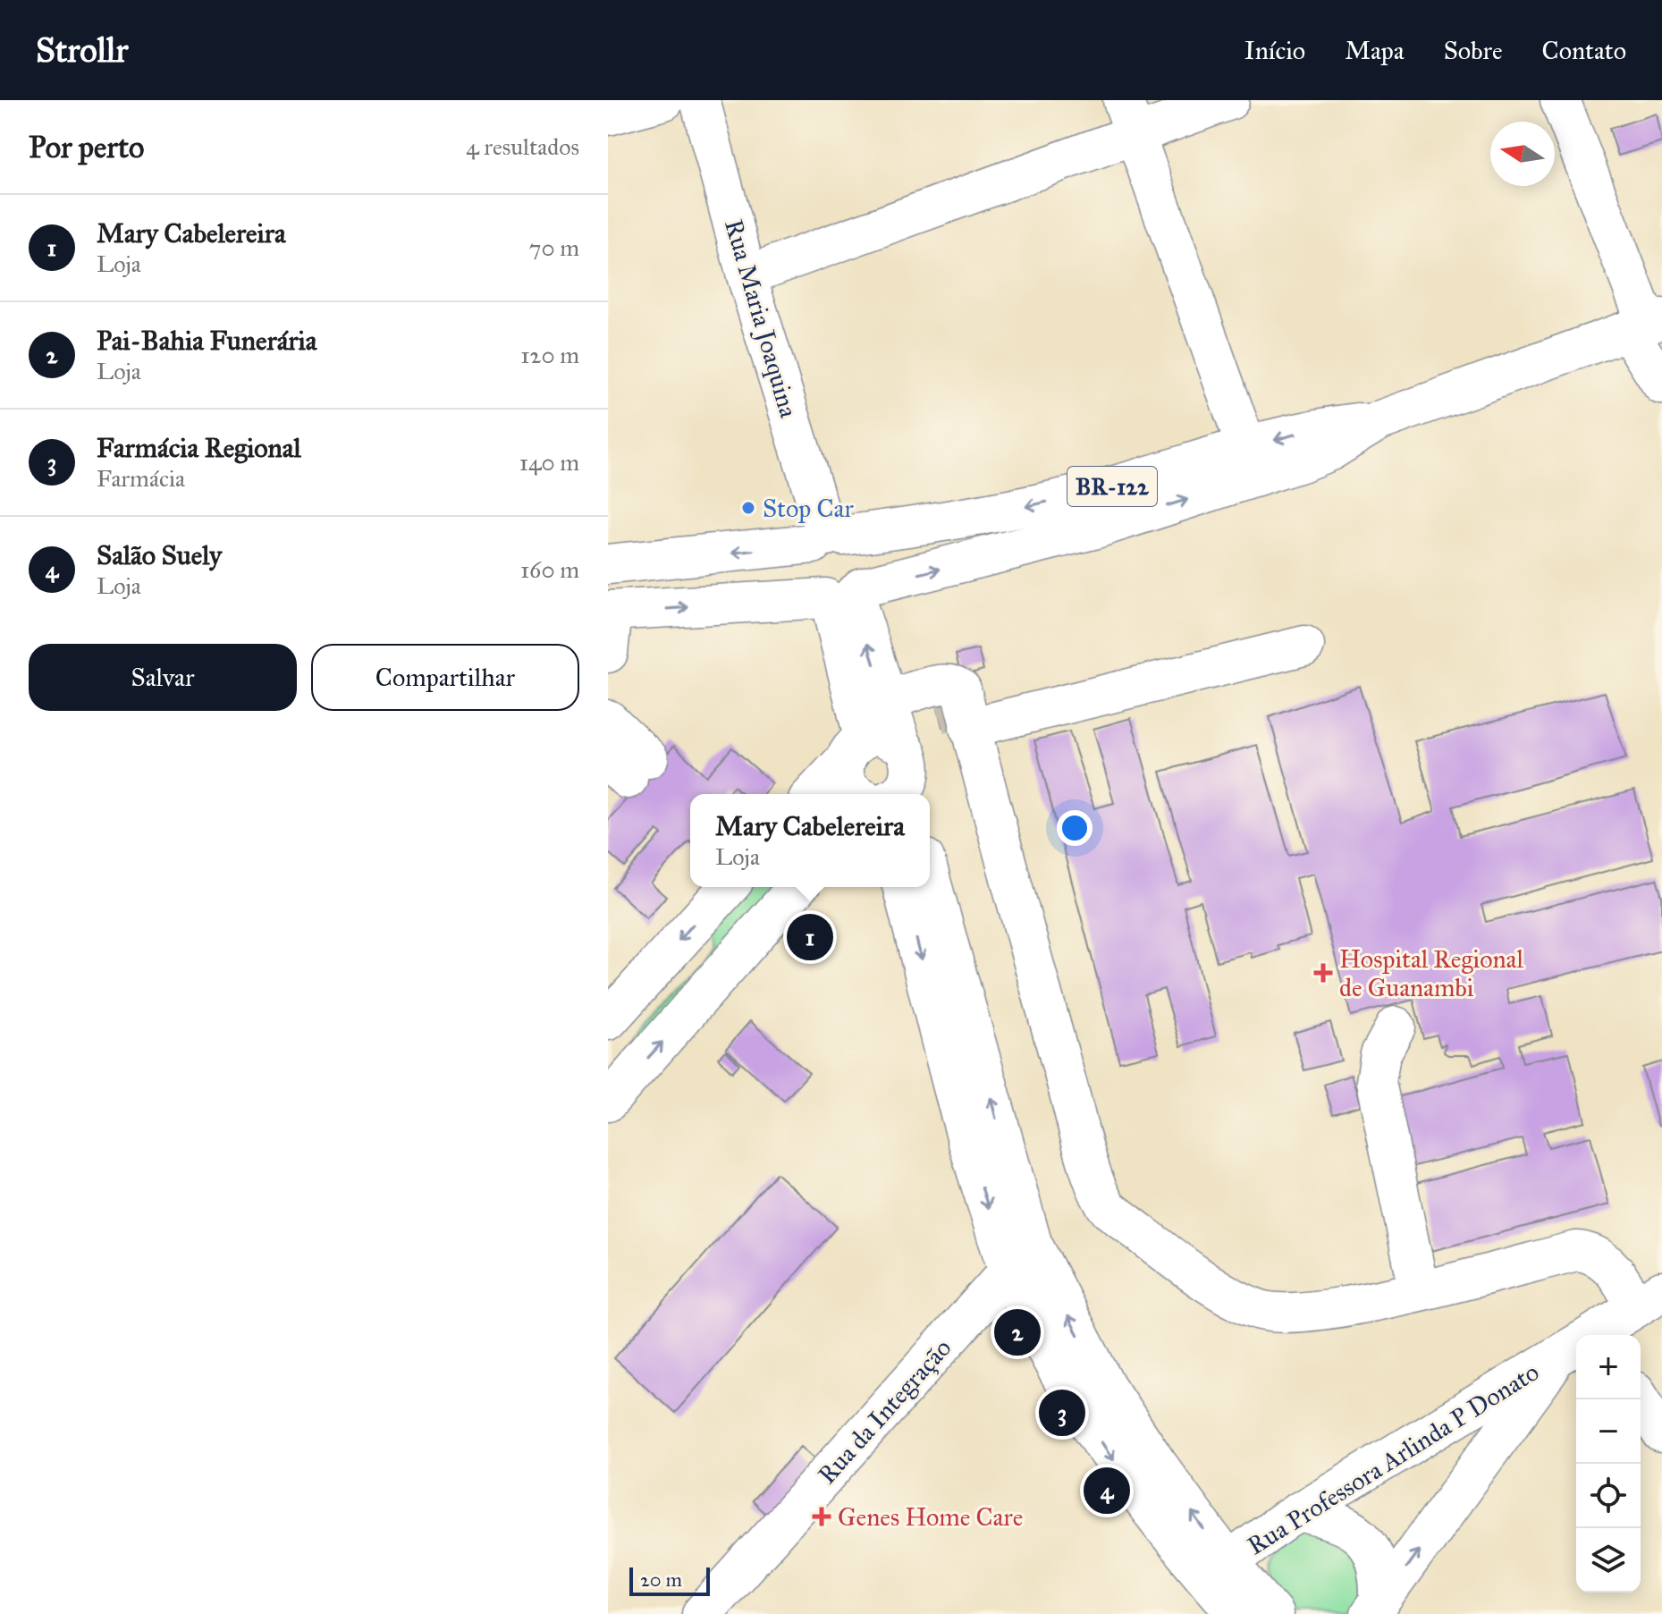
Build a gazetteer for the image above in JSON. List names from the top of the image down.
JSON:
{
  "streets": {
    "main road": [
      "Rua Maria Joaquina",
      "BR-122",
      "Rua da Integração",
      "Rua Professora Arlinda P Donato"
    ]
  },
  "crossings": [
    ["Rua Maria Joaquina", "BR-122"]
  ],
  "places": {
    "other": ["Stop Car"],
    "health": ["Hospital Regional de Guanambi", "Genes Home Care"]
  },
  "scale_bar": "20 m",
  "north": "left",
  "page": {
    "header": "Strollr",
    "nav": [
      "Início",
      "Mapa",
      "Sobre",
      "Contato"
    ],
    "heading": ["Por perto", "4 resultados"],
    "list": [
      {
        "mark": "1",
        "name": "Mary Cabelereira",
        "note": "Loja",
        "value": "70 m"
      },
      {
        "mark": "2",
        "name": "Pai-Bahia Funerária",
        "note": "Loja",
        "value": "120 m"
      },
      {
        "mark": "3",
        "name": "Farmácia Regional",
        "note": "Farmácia",
        "value": "140 m"
      },
      {
        "mark": "4",
        "name": "Salão Suely",
        "note": "Loja",
        "value": "160 m"
      }
    ],
    "buttons": ["Salvar", "Compartilhar"],
    "popup": ["Mary Cabelereira", "Loja"],
    "pins": [
      "1",
      "2",
      "3",
      "4"
    ],
    "map_buttons": ["+", "−"],
    "scale": "20 m"
  }
}
